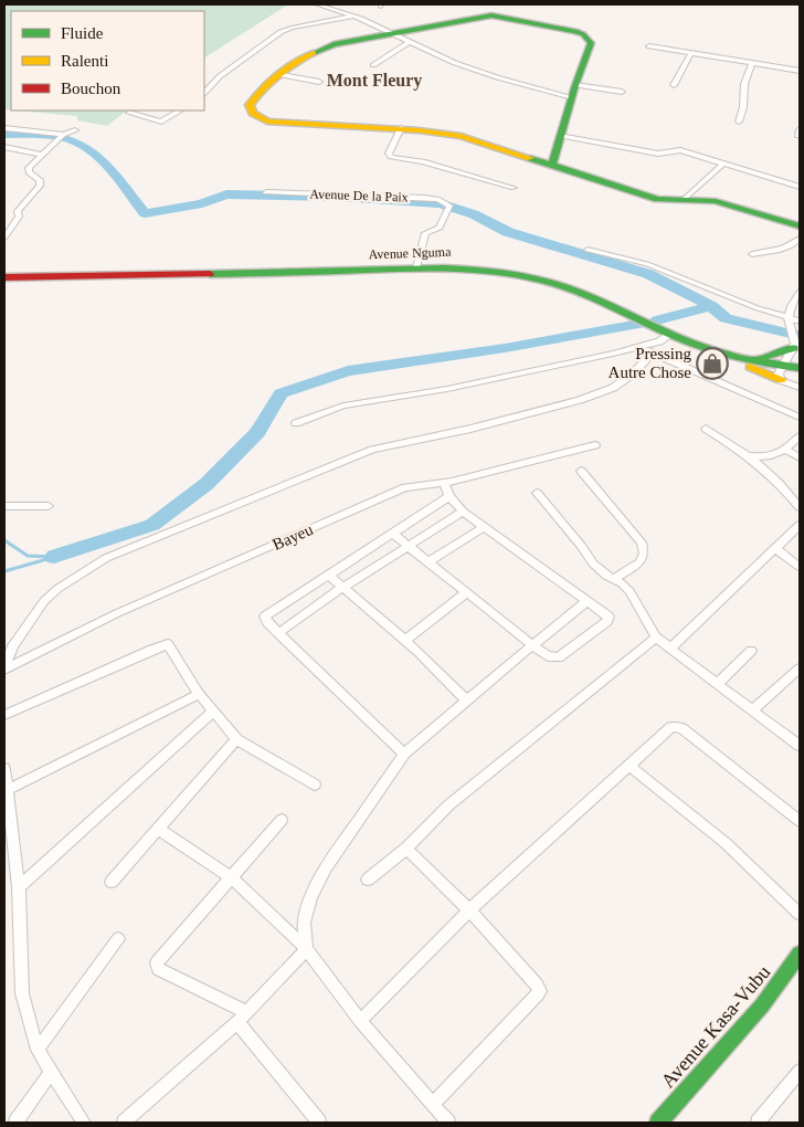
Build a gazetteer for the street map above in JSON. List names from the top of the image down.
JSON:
{
  "streets": {
    "street": [
      "Avenue De la Paix",
      "Avenue Nguma",
      "Bayeu",
      "Avenue Kasa-Vubu"
    ]
  },
  "crossings": [
    ["Avenue De la Paix", "Avenue Nguma"]
  ],
  "districts": ["Mont Fleury"],
  "places": {
    "shop": ["Pressing Autre Chose"]
  },
  "legend": ["Fluide", "Ralenti", "Bouchon"]
}
